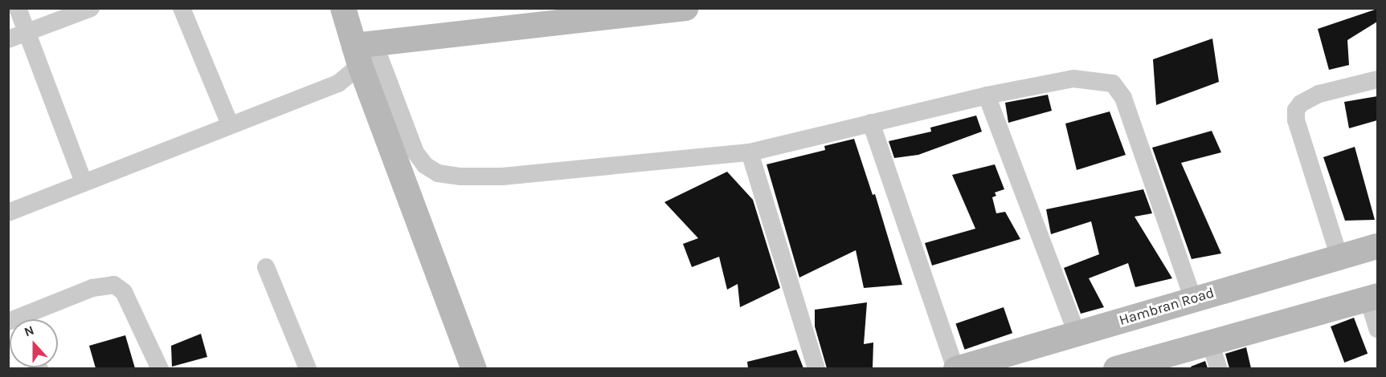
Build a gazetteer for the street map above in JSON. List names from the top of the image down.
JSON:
{
  "streets": {
    "main road": ["Hambran Road"]
  },
  "north": "top"
}
